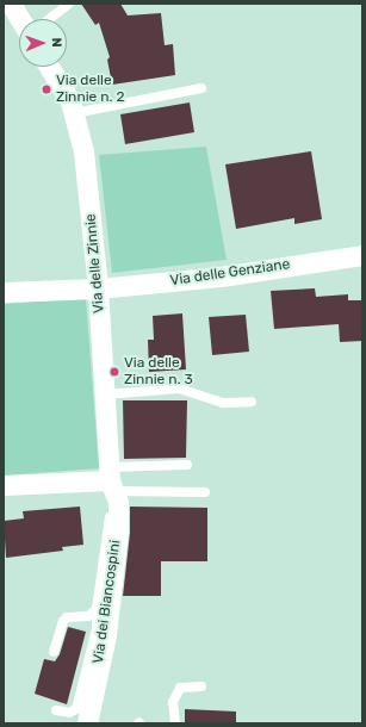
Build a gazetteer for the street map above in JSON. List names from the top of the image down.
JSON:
{
  "streets": {
    "street": ["Via delle Zinnie", "Via delle Genziane", "Via dei Biancospini"]
  },
  "crossings": [
    ["Via delle Zinnie", "Via delle Genziane"],
    ["Via delle Zinnie", "Via dei Biancospini"]
  ],
  "places": ["Via delle Zinnie n. 2", "Via delle Zinnie n. 3"],
  "north": "right"
}
